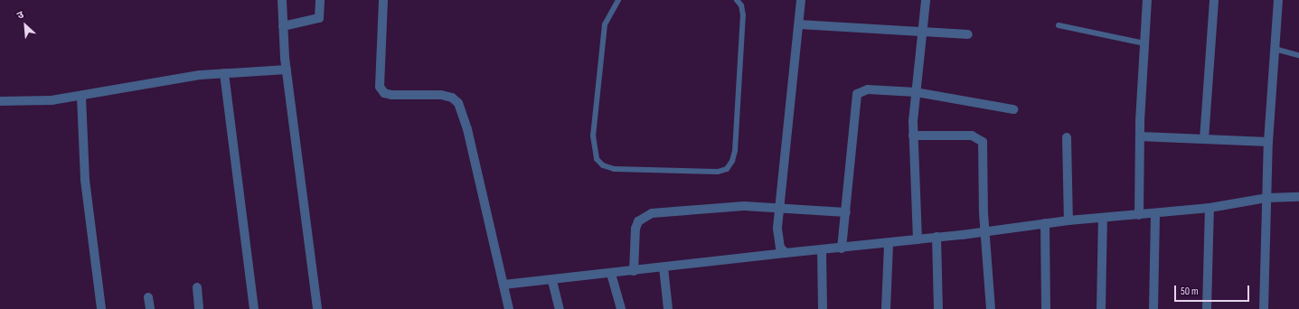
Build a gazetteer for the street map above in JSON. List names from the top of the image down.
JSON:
{
  "scale_bar": "50 m",
  "north": "top left"
}
